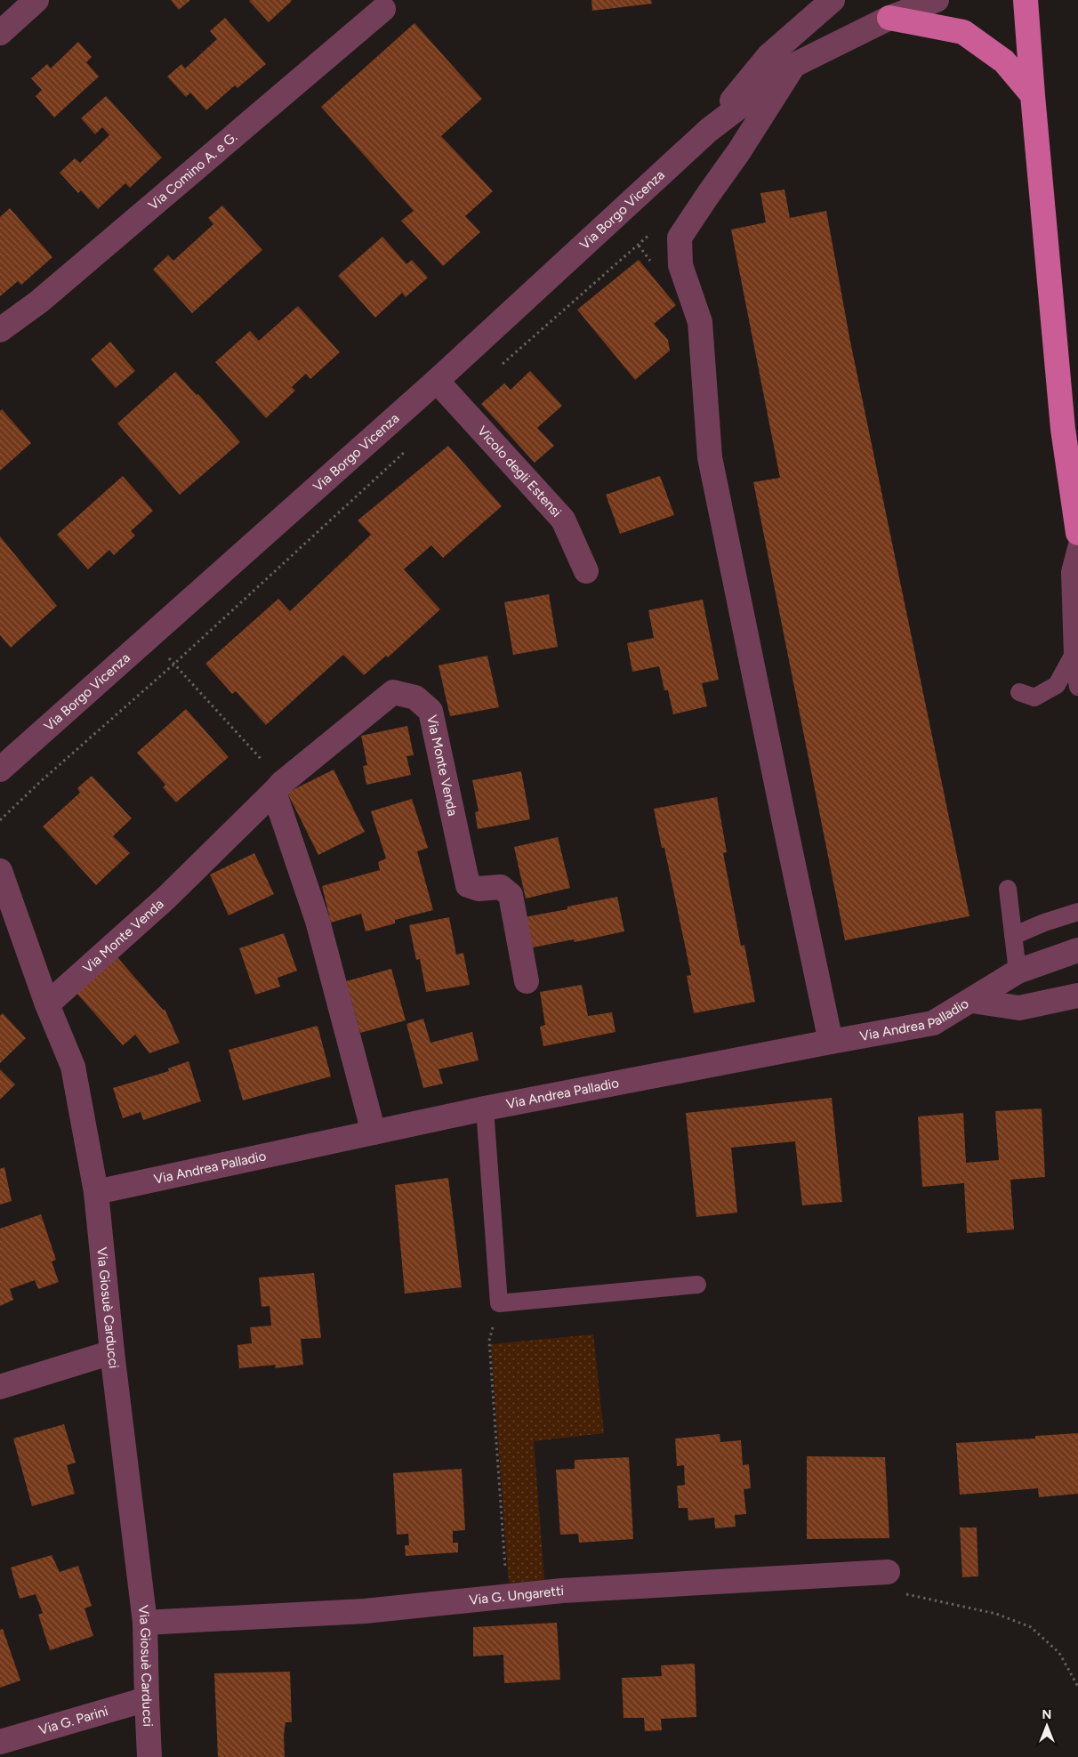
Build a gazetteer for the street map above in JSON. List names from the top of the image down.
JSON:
{
  "streets": {
    "street": [
      "Via Comino A. e G.",
      "Via Borgo Vicenza",
      "Vicolo degli Estensi",
      "Via Monte Venda",
      "Via Andrea Palladio",
      "Via Giosuè Carducci",
      "Via G. Ungaretti",
      "Via G. Parini"
    ]
  },
  "crossings": [
    ["Via Borgo Vicenza", "Vicolo degli Estensi"],
    ["Via Monte Venda", "Via Giosuè Carducci"],
    ["Via Andrea Palladio", "Via Giosuè Carducci"],
    ["Via Giosuè Carducci", "Via G. Ungaretti"],
    ["Via Giosuè Carducci", "Via G. Parini"]
  ],
  "north": "top"
}
